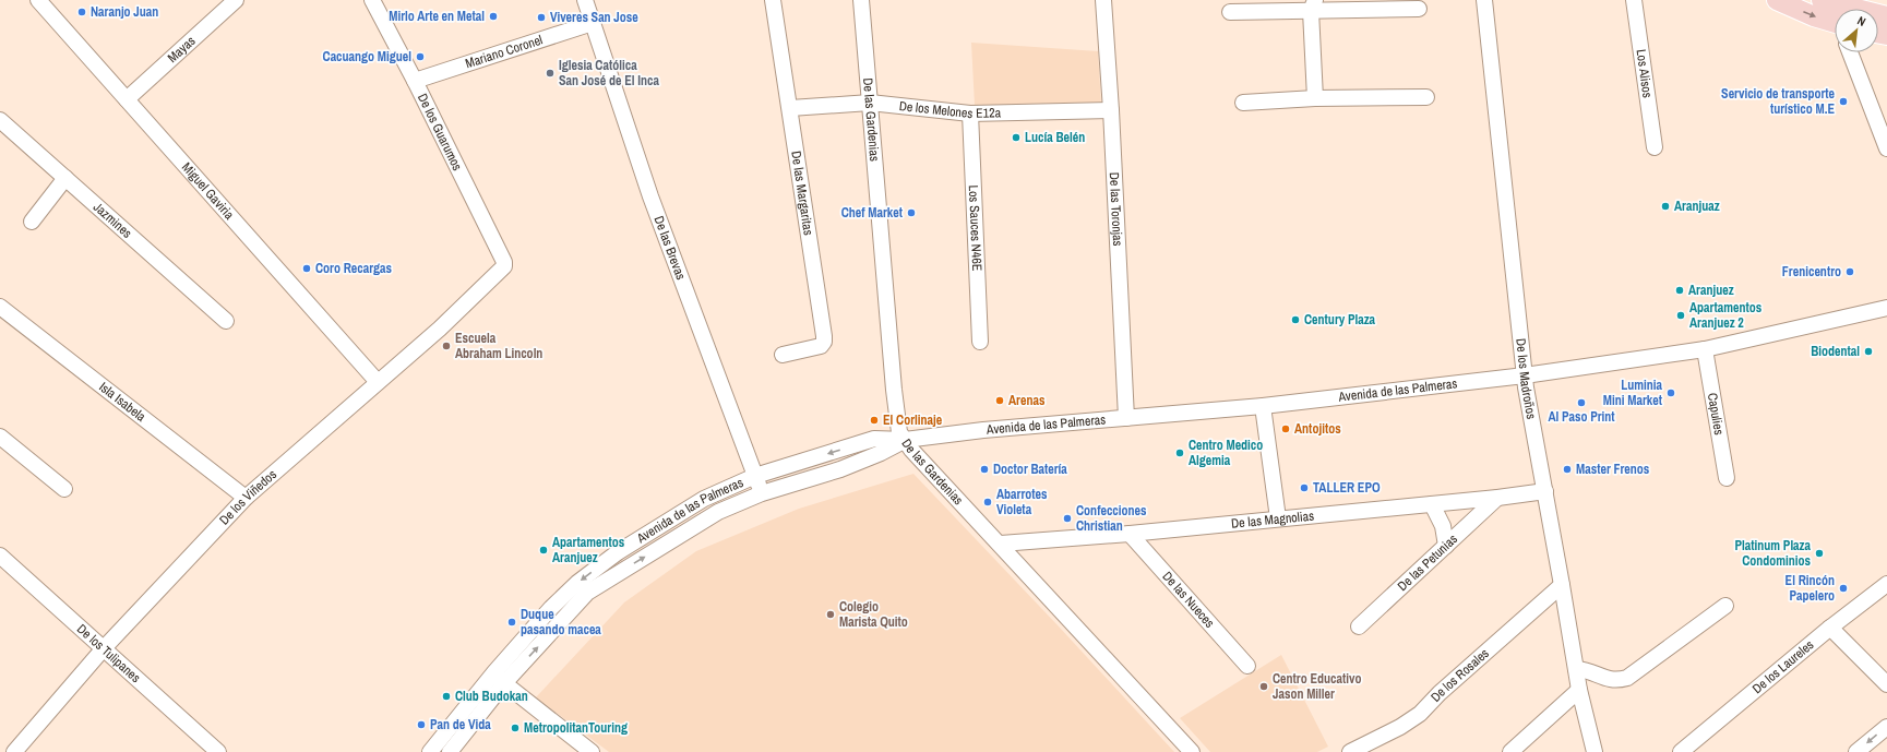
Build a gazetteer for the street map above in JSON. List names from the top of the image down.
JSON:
{
  "streets": {
    "street": [
      "Mayas",
      "Mariano Coronel",
      "Los Alisos",
      "De los Melones E12a",
      "De las Gardenias",
      "De los Guarumos",
      "Miguel Gaviria",
      "De las Margaritas",
      "De las Toronjas",
      "Jazmines",
      "Los Sauces N46E",
      "De las Brevas",
      "De los Madroños",
      "Avenida de las Palmeras",
      "Isla Isabela",
      "Capulies",
      "De los Viñedos",
      "De las Magnolias",
      "De las Petunias",
      "De las Nueces",
      "De los Tulipanes",
      "De los Laureles",
      "De los Rosales"
    ]
  },
  "crossings": [
    ["Mayas", "Miguel Gaviria"],
    ["Mariano Coronel", "De los Guarumos"],
    ["Mariano Coronel", "De las Brevas"],
    ["De los Melones E12a", "De las Gardenias"],
    ["De los Melones E12a", "De las Margaritas"],
    ["De los Melones E12a", "De las Toronjas"],
    ["De los Melones E12a", "Los Sauces N46E"],
    ["De las Gardenias", "Avenida de las Palmeras"],
    ["De las Gardenias", "De las Magnolias"],
    ["De los Guarumos", "De los Viñedos"],
    ["Miguel Gaviria", "De los Viñedos"],
    ["De las Toronjas", "Avenida de las Palmeras"],
    ["De las Brevas", "Avenida de las Palmeras"],
    ["De los Madroños", "Avenida de las Palmeras"],
    ["De los Madroños", "De las Magnolias"],
    ["De los Madroños", "De los Rosales"],
    ["Avenida de las Palmeras", "Capulies"],
    ["Isla Isabela", "De los Viñedos"],
    ["De los Viñedos", "De los Tulipanes"],
    ["De las Magnolias", "De las Petunias"],
    ["De las Magnolias", "De las Nueces"]
  ],
  "places": [
    "Naranjo Juan",
    "Mirlo Arte en Metal",
    "Viveres San Jose",
    "Cacuango Miguel",
    "Iglesia Católica San José de El Inca",
    "Servicio de transporte turístico M.E",
    "Lucía Belén",
    "Aranjuaz",
    "Chef Market",
    "Coro Recargas",
    "Frenicentro",
    "Aranjuez",
    "Apartamentos Aranjuez 2",
    "Century Plaza",
    "Escuela Abraham Lincoln",
    "Biodental",
    "Luminia Mini Market",
    "Arenas",
    "Al Paso Print",
    "El Corlinaje",
    "Antojitos",
    "Centro Medico Algemia",
    "Doctor Batería",
    "Master Frenos",
    "TALLER EPO",
    "Abarrotes Violeta",
    "Confecciones Christian",
    "Apartamentos Aranjuez",
    "Platinum Plaza Condominios",
    "El Rincón Papelero",
    "Colegio Marista Quito",
    "Duque pasando macea",
    "Centro Educativo Jason Miller",
    "Club Budokan",
    "Pan de Vida",
    "MetropolitanTouring"
  ],
  "north": "top right"
}
